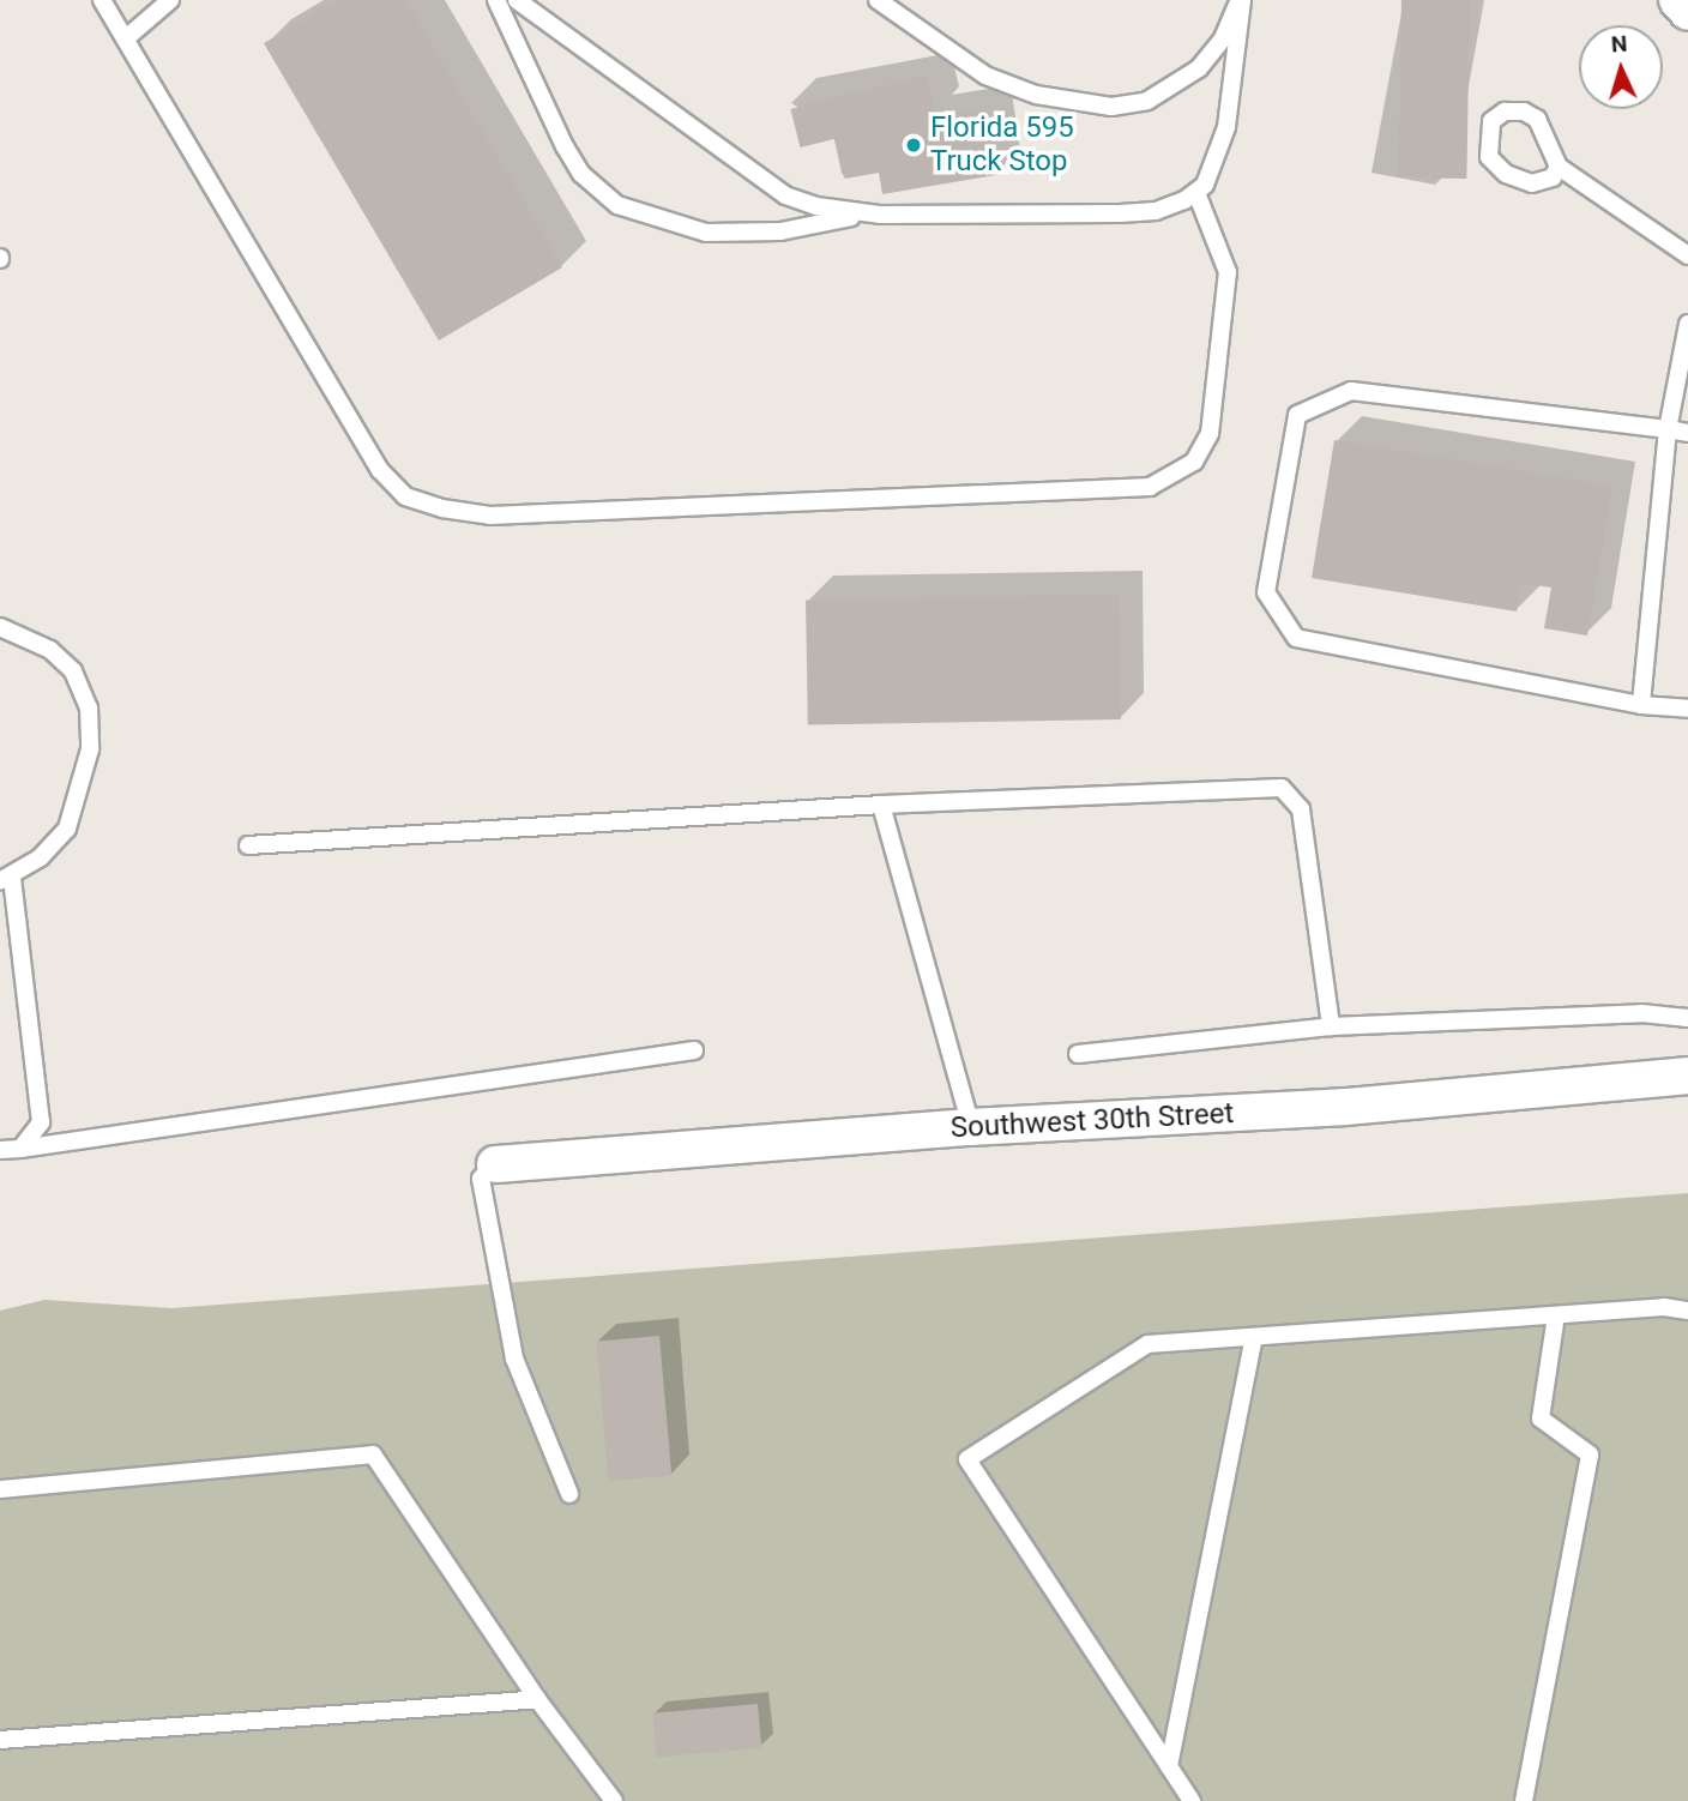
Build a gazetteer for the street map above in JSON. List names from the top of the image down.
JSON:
{
  "streets": {
    "street": ["Southwest 30th Street"]
  },
  "places": ["Florida 595 Truck Stop"],
  "north": "top"
}
